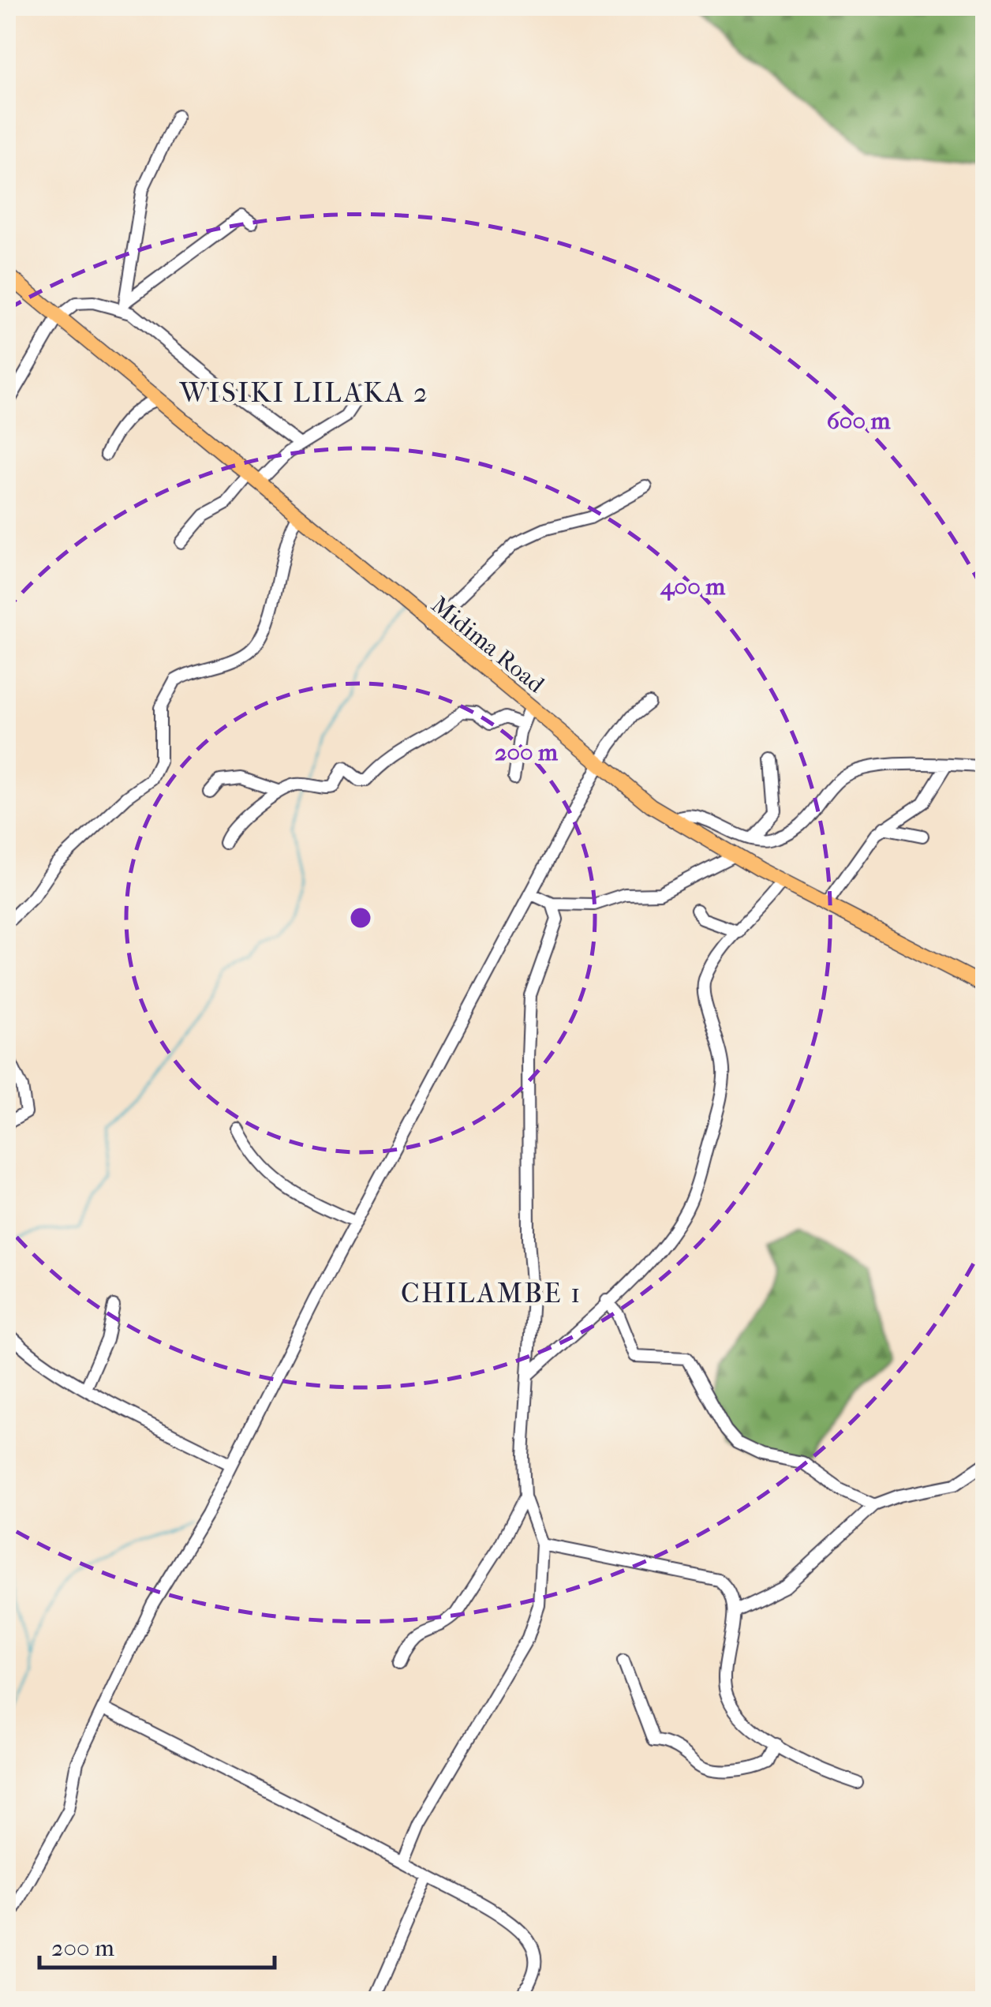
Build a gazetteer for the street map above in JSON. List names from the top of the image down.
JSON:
{
  "streets": {
    "main road": ["Midima Road"]
  },
  "districts": ["WISIKI LILAKA 2", "CHILAMBE 1"],
  "scale_bar": "200 m",
  "rings": ["600 m", "400 m", "200 m"]
}
